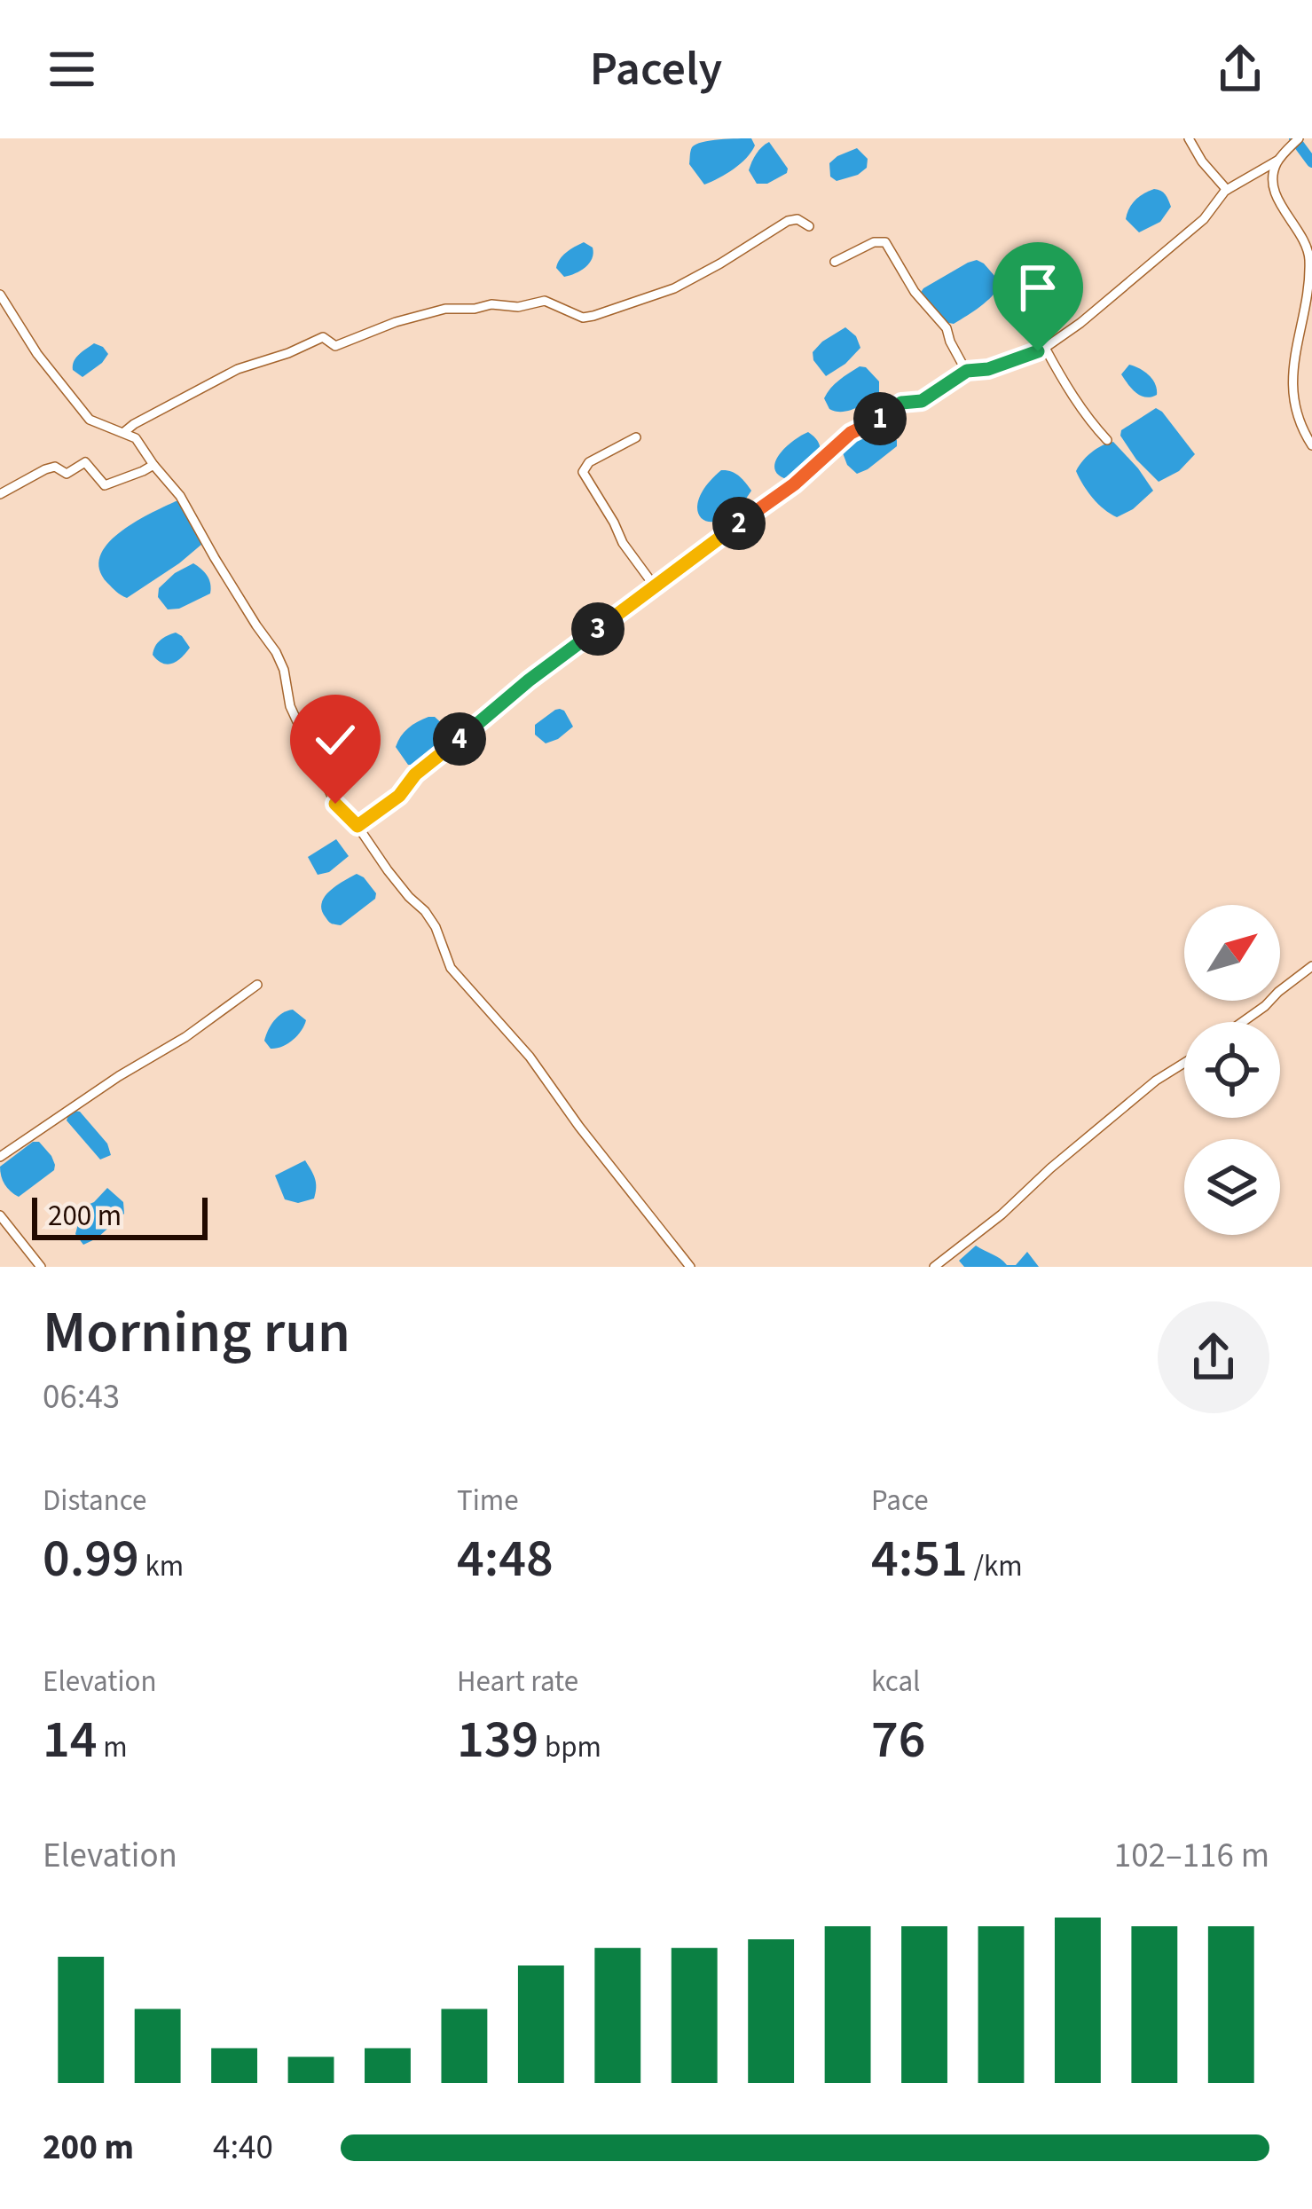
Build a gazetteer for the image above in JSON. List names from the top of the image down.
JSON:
{
  "scale_bar": "200 m",
  "north": "top right",
  "page": {
    "header": "Pacely",
    "pins": [
      "1",
      "2",
      "3",
      "4"
    ],
    "scale": "200 m",
    "heading": ["Morning run", "06:43"],
    "stats": [
      ["Distance", "0.99 km"],
      ["Time", "4:48"],
      ["Pace", "4:51 /km"],
      ["Elevation", "14 m"],
      ["Heart rate", "139 bpm"],
      ["kcal", "76"]
    ],
    "chart": ["Elevation", "102–116 m"],
    "list": [
      {
        "name": "200 m",
        "note": "4:40"
      }
    ]
  }
}
